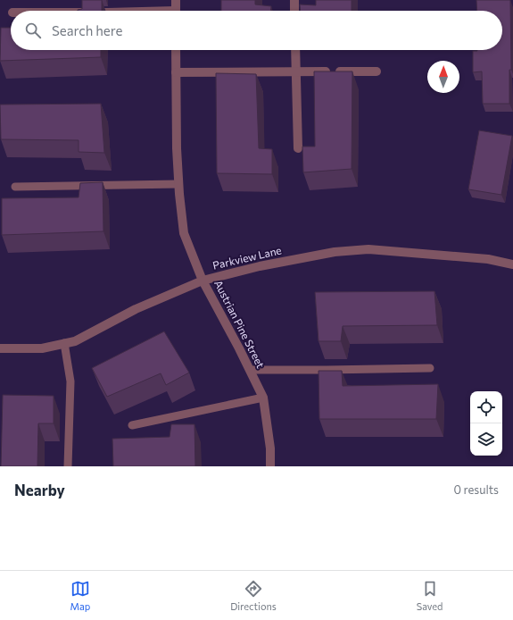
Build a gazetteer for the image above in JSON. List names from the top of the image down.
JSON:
{
  "streets": {
    "street": ["Parkview Lane", "Austrian Pine Street"]
  },
  "crossings": [
    ["Parkview Lane", "Austrian Pine Street"]
  ],
  "north": "top",
  "page": {
    "search": "Search here",
    "heading": ["Nearby", "0 results"],
    "nav": ["Map", "Directions", "Saved"]
  }
}
